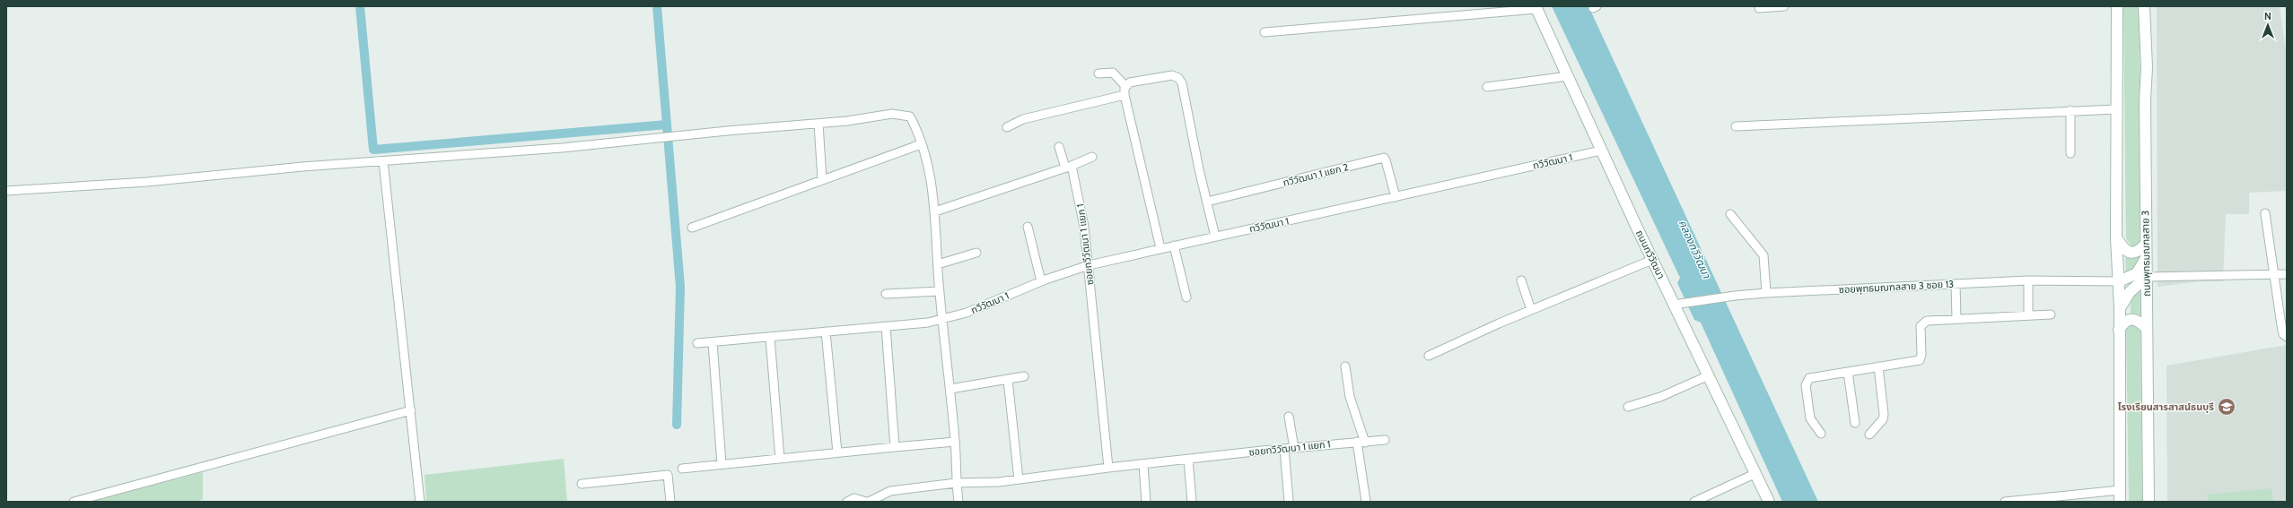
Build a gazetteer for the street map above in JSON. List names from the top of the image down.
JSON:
{
  "streets": {
    "main road": ["ถนนพุทธมณฑลสาย 3", "ถนนทวีวัฒนา"],
    "street": [
      "ทวีวัฒนา 1",
      "ทวีวัฒนา 1 แยก 2",
      "ซอยทวีวัฒนา 1 แยก 1",
      "ซอยพุทธมณฑลสาย 3 ซอย 13"
    ]
  },
  "crossings": [
    ["ทวีวัฒนา 1", "ทวีวัฒนา 1 แยก 2"],
    ["ทวีวัฒนา 1", "ซอยทวีวัฒนา 1 แยก 1"],
    ["ทวีวัฒนา 1", "ถนนทวีวัฒนา"],
    ["ถนนทวีวัฒนา", "ซอยพุทธมณฑลสาย 3 ซอย 13"]
  ],
  "water": ["คลองทวีวัฒนา"],
  "places": {
    "school or university": ["โรงเรียนสารสาสน์ธนบุรี"]
  },
  "north": "top"
}
